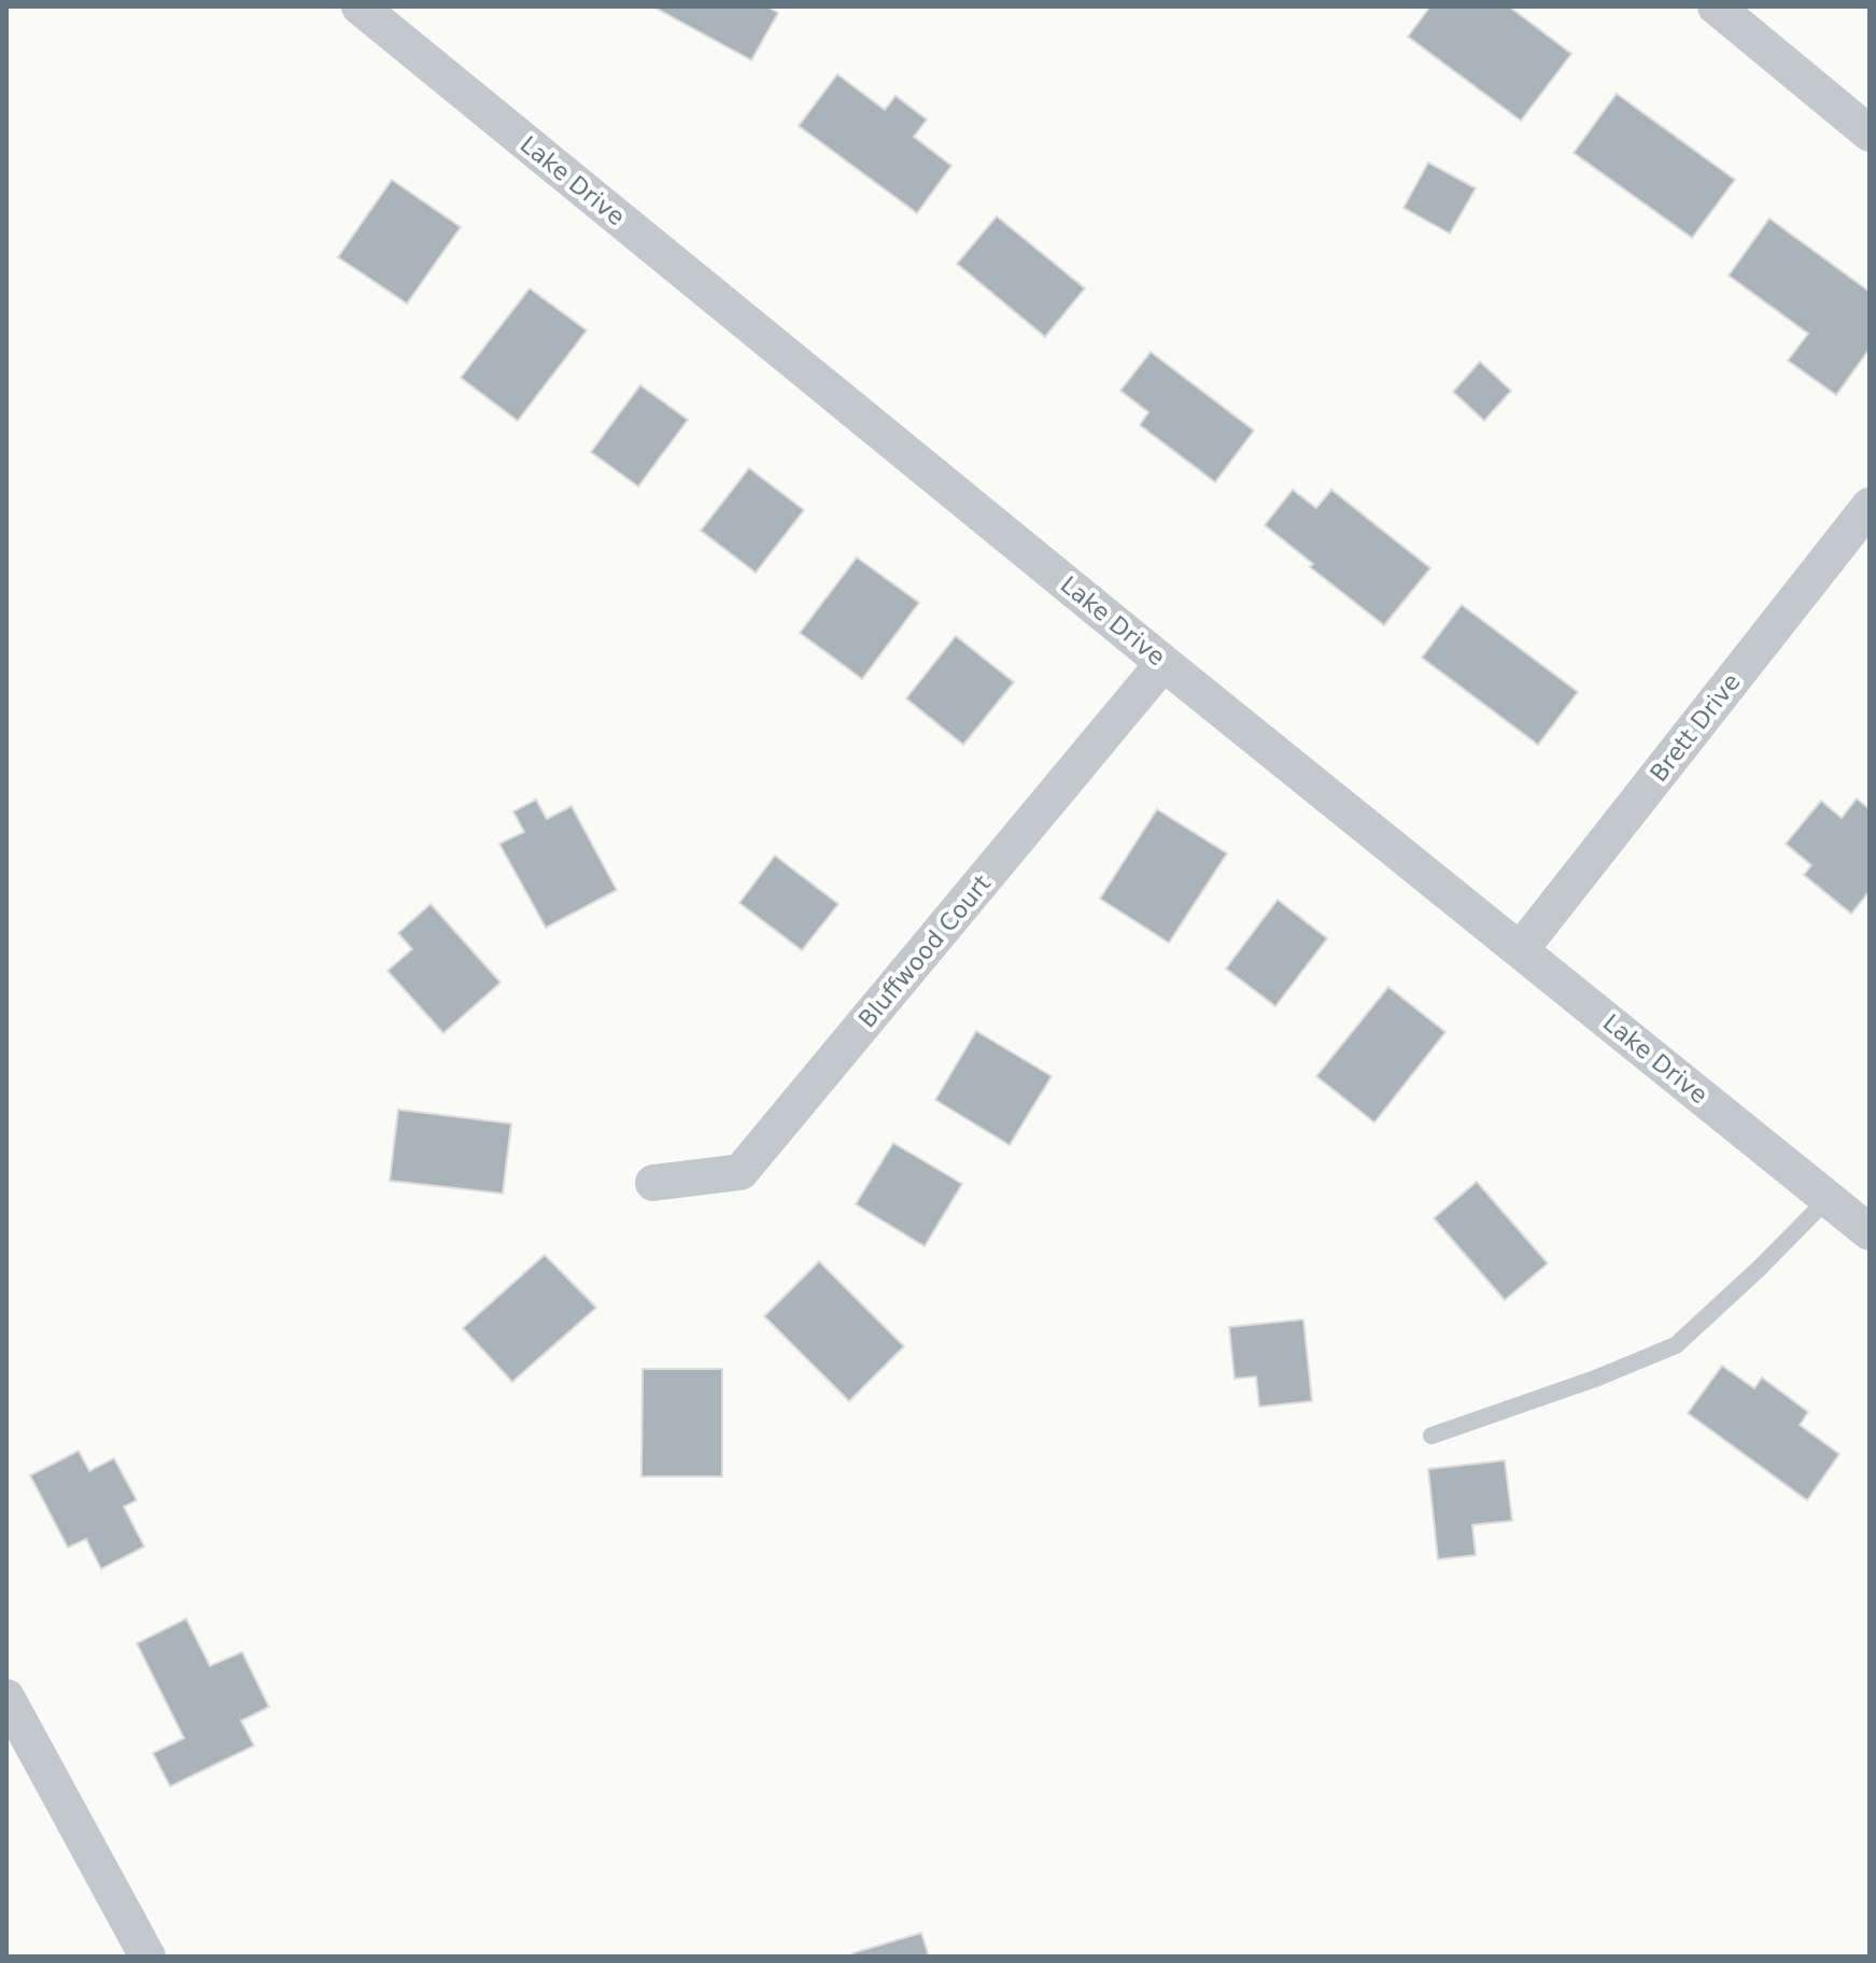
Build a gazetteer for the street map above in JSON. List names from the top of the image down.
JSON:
{
  "streets": {
    "street": ["Lake Drive", "Brett Drive", "Bluffwood Court"]
  },
  "crossings": [
    ["Lake Drive", "Brett Drive"],
    ["Lake Drive", "Bluffwood Court"]
  ]
}
